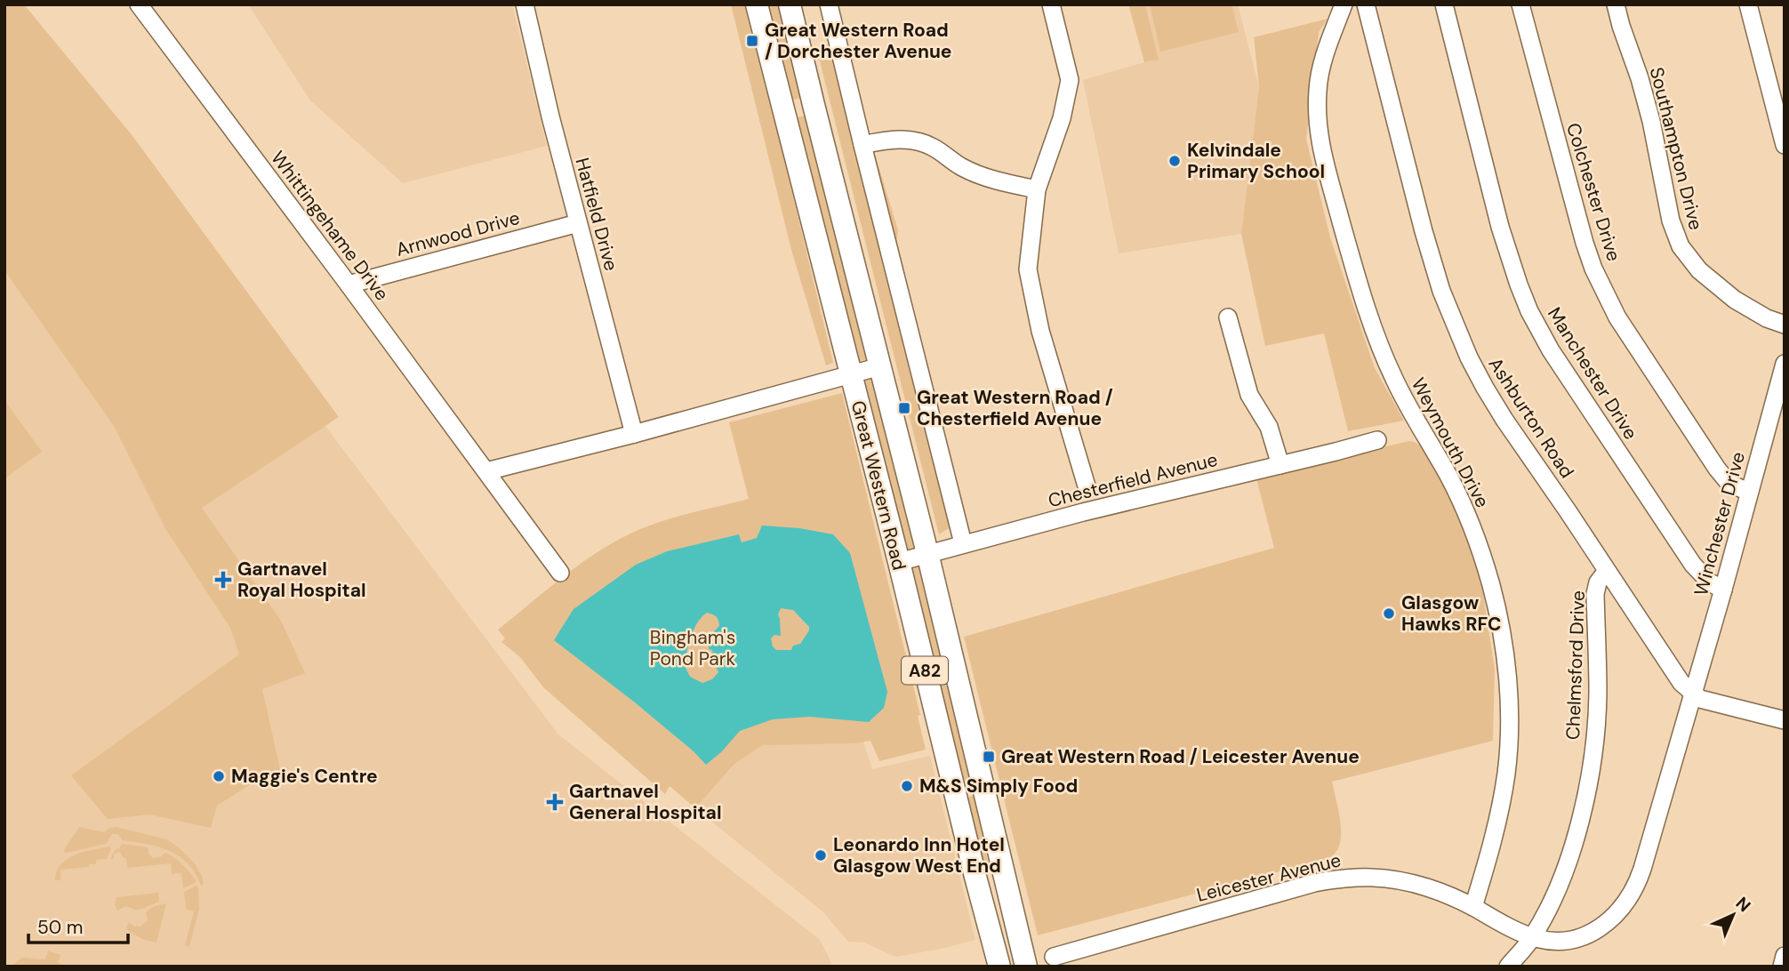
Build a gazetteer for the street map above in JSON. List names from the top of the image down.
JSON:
{
  "streets": {
    "main road": ["Great Western Road", "A82"],
    "street": [
      "Southampton Drive",
      "Colchester Drive",
      "Hatfield Drive",
      "Whittingehame Drive",
      "Arnwood Drive",
      "Manchester Drive",
      "Ashburton Road",
      "Weymouth Drive",
      "Chesterfield Avenue",
      "Winchester Drive",
      "Chelmsford Drive",
      "Leicester Avenue"
    ]
  },
  "crossings": [
    ["Colchester Drive", "Winchester Drive"],
    ["Hatfield Drive", "Arnwood Drive"],
    ["Whittingehame Drive", "Arnwood Drive"],
    ["Manchester Drive", "Winchester Drive"],
    ["Ashburton Road", "Winchester Drive"],
    ["Ashburton Road", "Chelmsford Drive"],
    ["Ashburton Road", "Leicester Avenue"],
    ["Weymouth Drive", "Leicester Avenue"],
    ["Chesterfield Avenue", "Great Western Road"],
    ["Winchester Drive", "Leicester Avenue"],
    ["Chelmsford Drive", "Leicester Avenue"]
  ],
  "parks": ["Bingham's Pond Park"],
  "places": {
    "transit": ["Great Western Road / Dorchester Avenue", "Great Western Road / Chesterfield Avenue", "Great Western Road / Leicester Avenue"],
    "other": [
      "Kelvindale Primary School",
      "Glasgow Hawks RFC",
      "Maggie's Centre",
      "M&S Simply Food",
      "Leonardo Inn Hotel Glasgow West End"
    ],
    "health": ["Gartnavel Royal Hospital", "Gartnavel General Hospital"]
  },
  "scale_bar": "50 m",
  "north": "top right"
}
